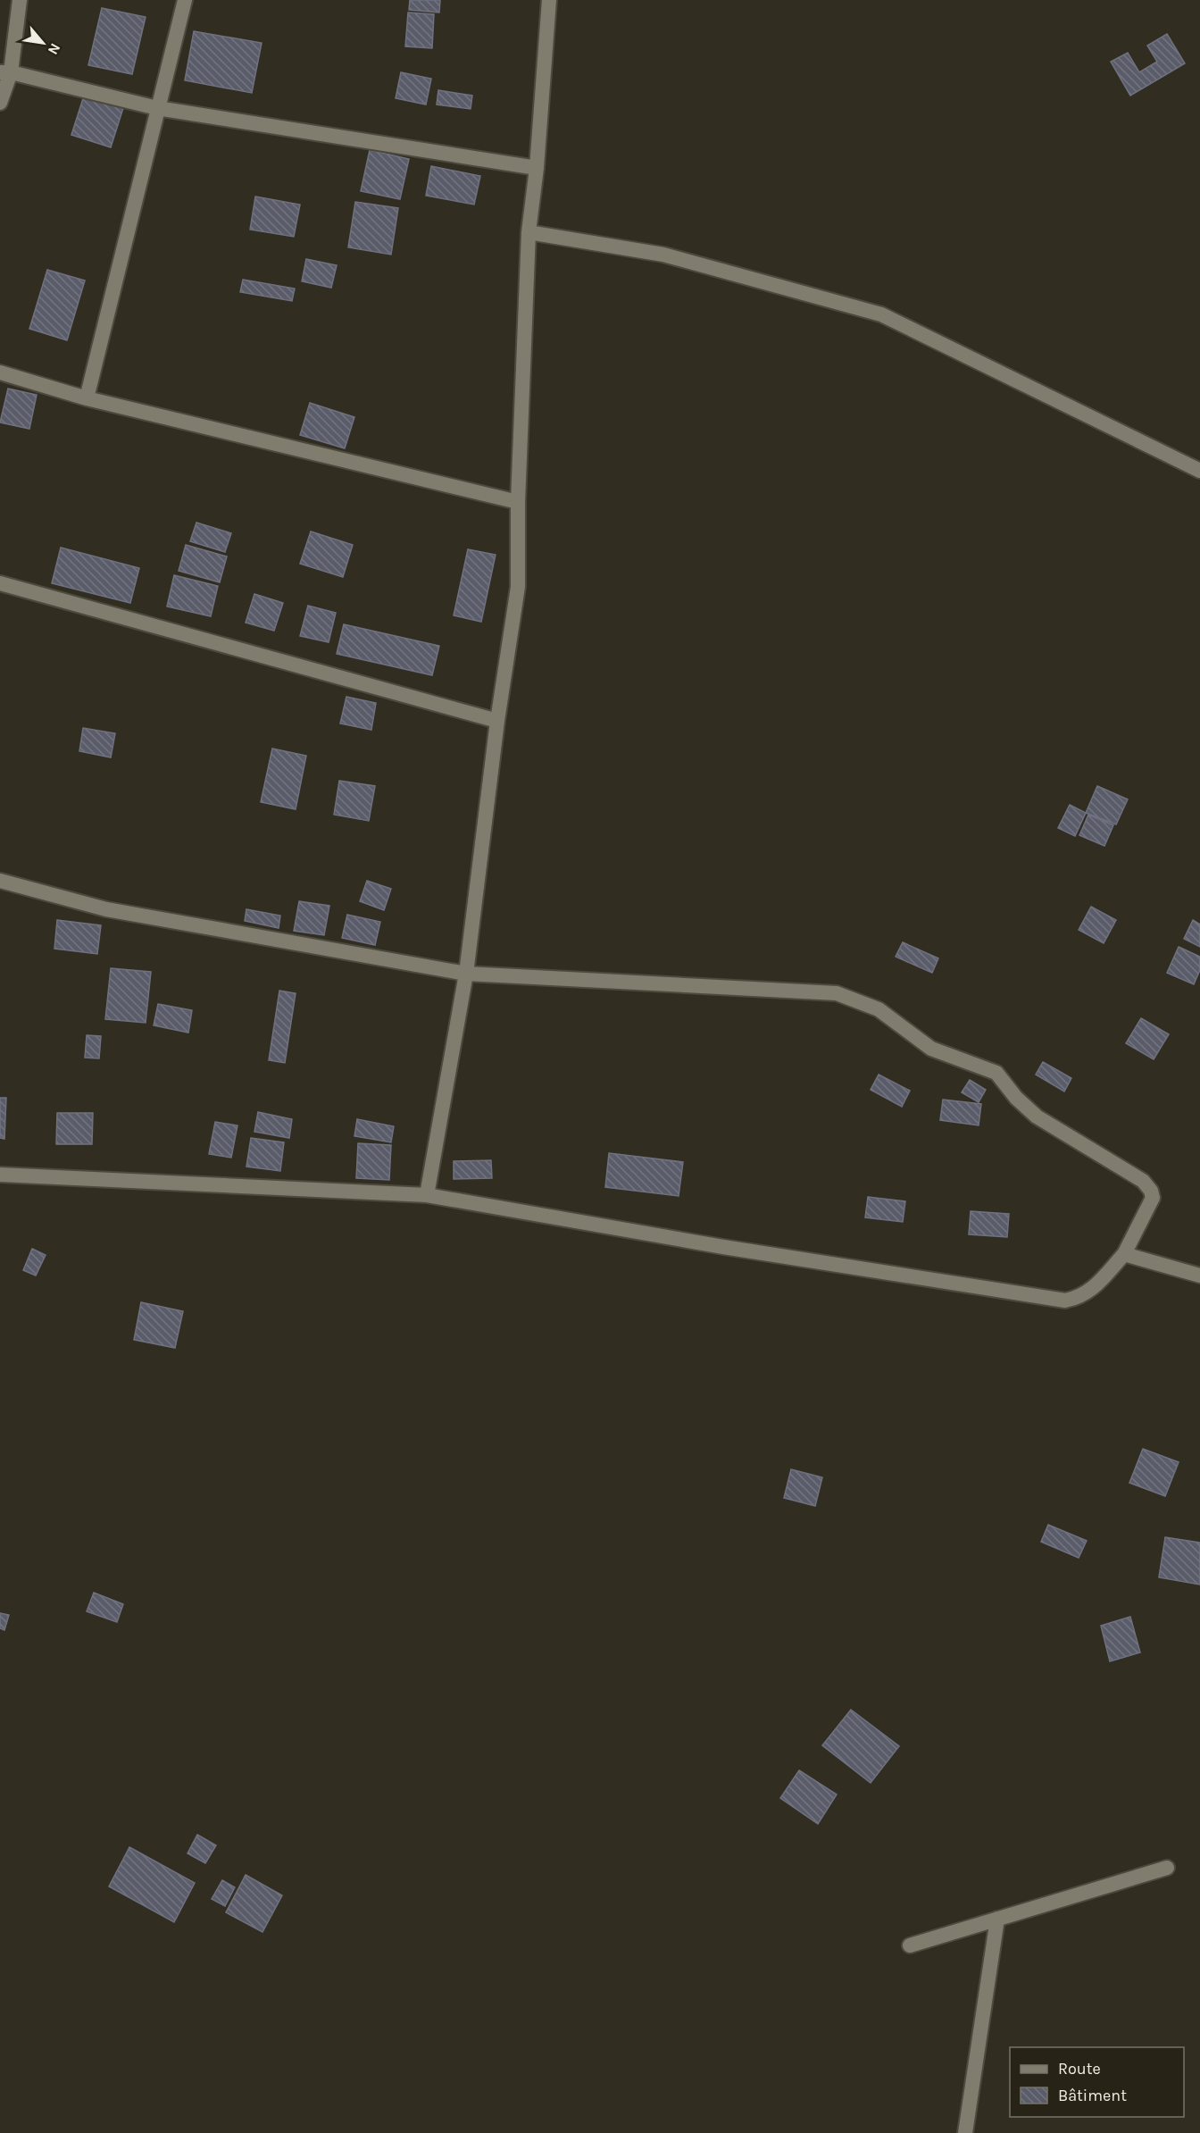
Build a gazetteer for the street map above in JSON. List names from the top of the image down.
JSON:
{
  "legend": ["Route", "Bâtiment"],
  "north": "bottom right"
}
